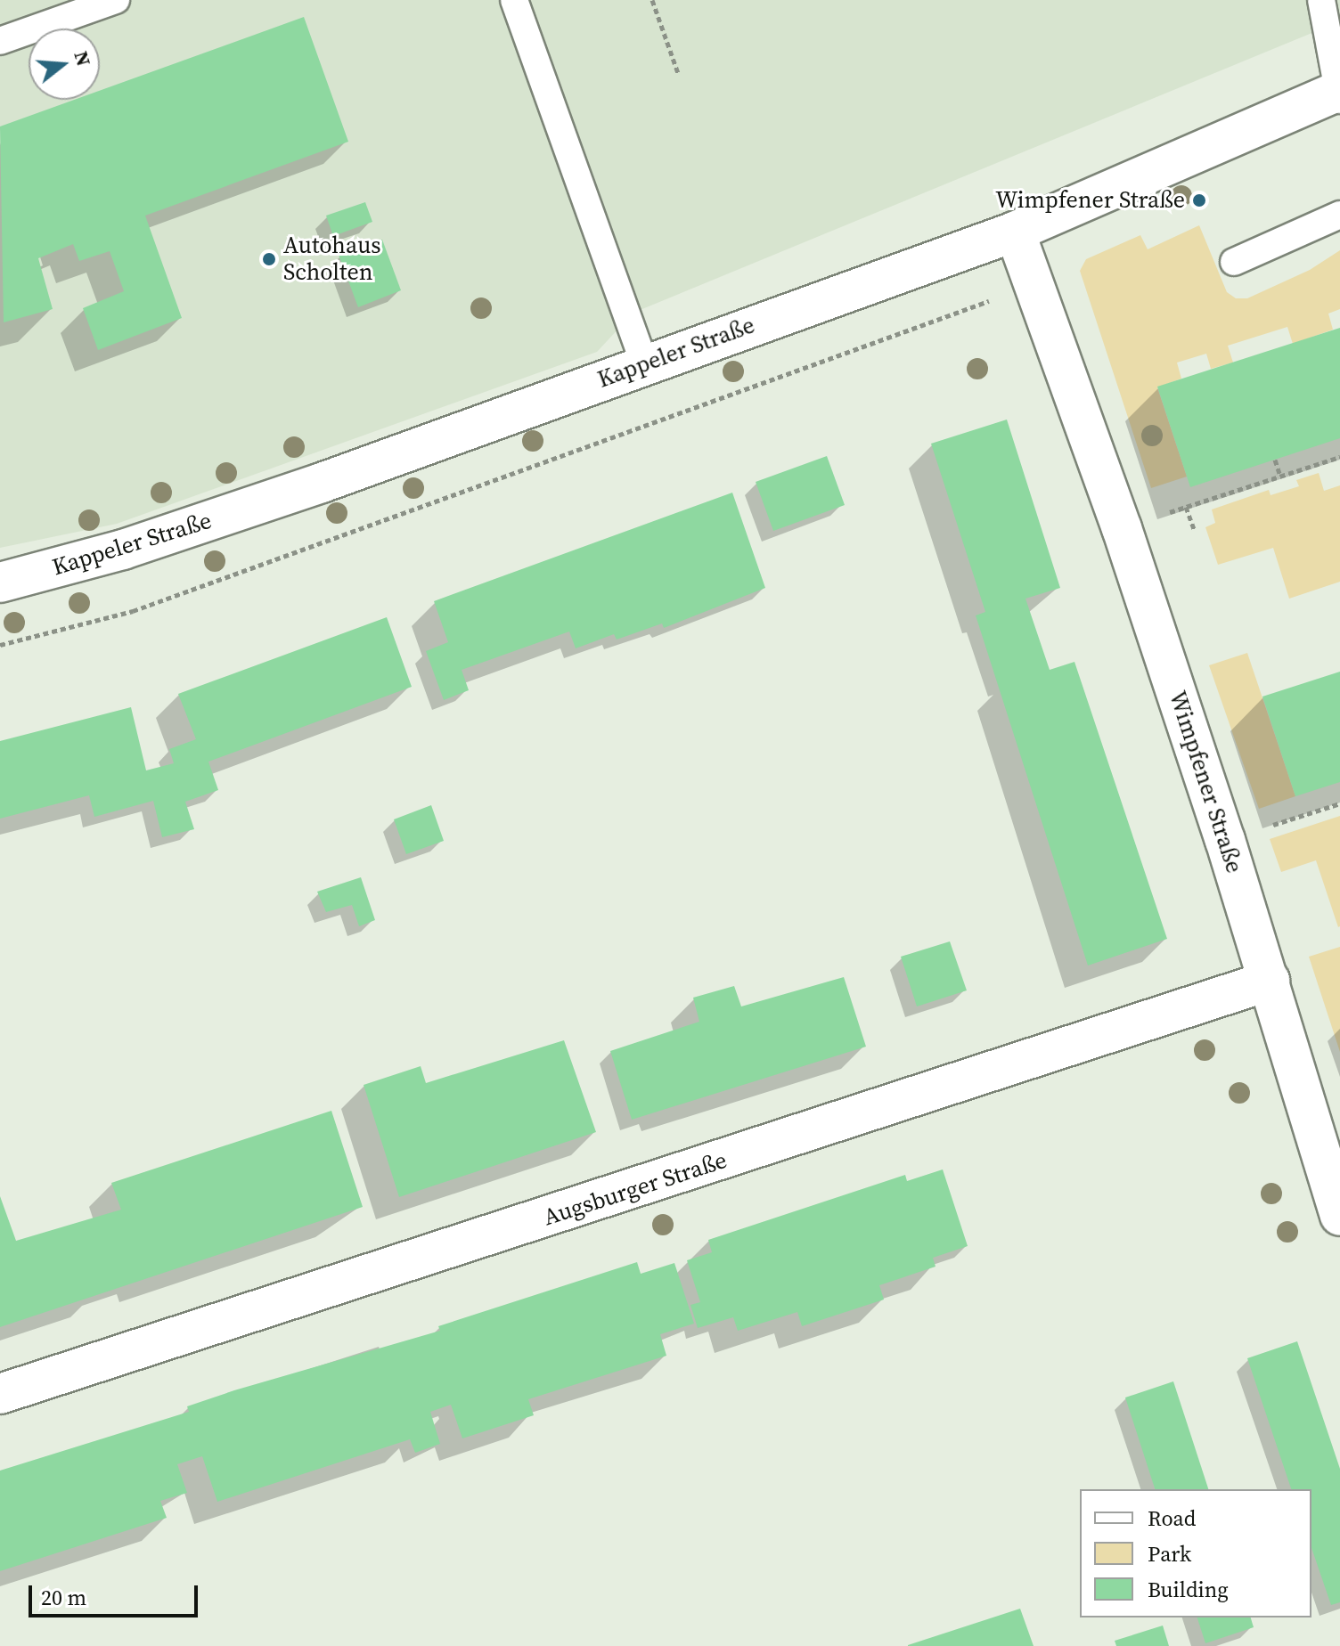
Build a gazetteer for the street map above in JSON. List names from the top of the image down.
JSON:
{
  "streets": {
    "street": ["Kappeler Straße", "Wimpfener Straße", "Augsburger Straße"]
  },
  "crossings": [
    ["Kappeler Straße", "Wimpfener Straße"],
    ["Wimpfener Straße", "Augsburger Straße"]
  ],
  "places": ["Wimpfener Straße", "Autohaus Scholten"],
  "legend": ["Road", "Park", "Building"],
  "scale_bar": "20 m",
  "north": "right"
}
